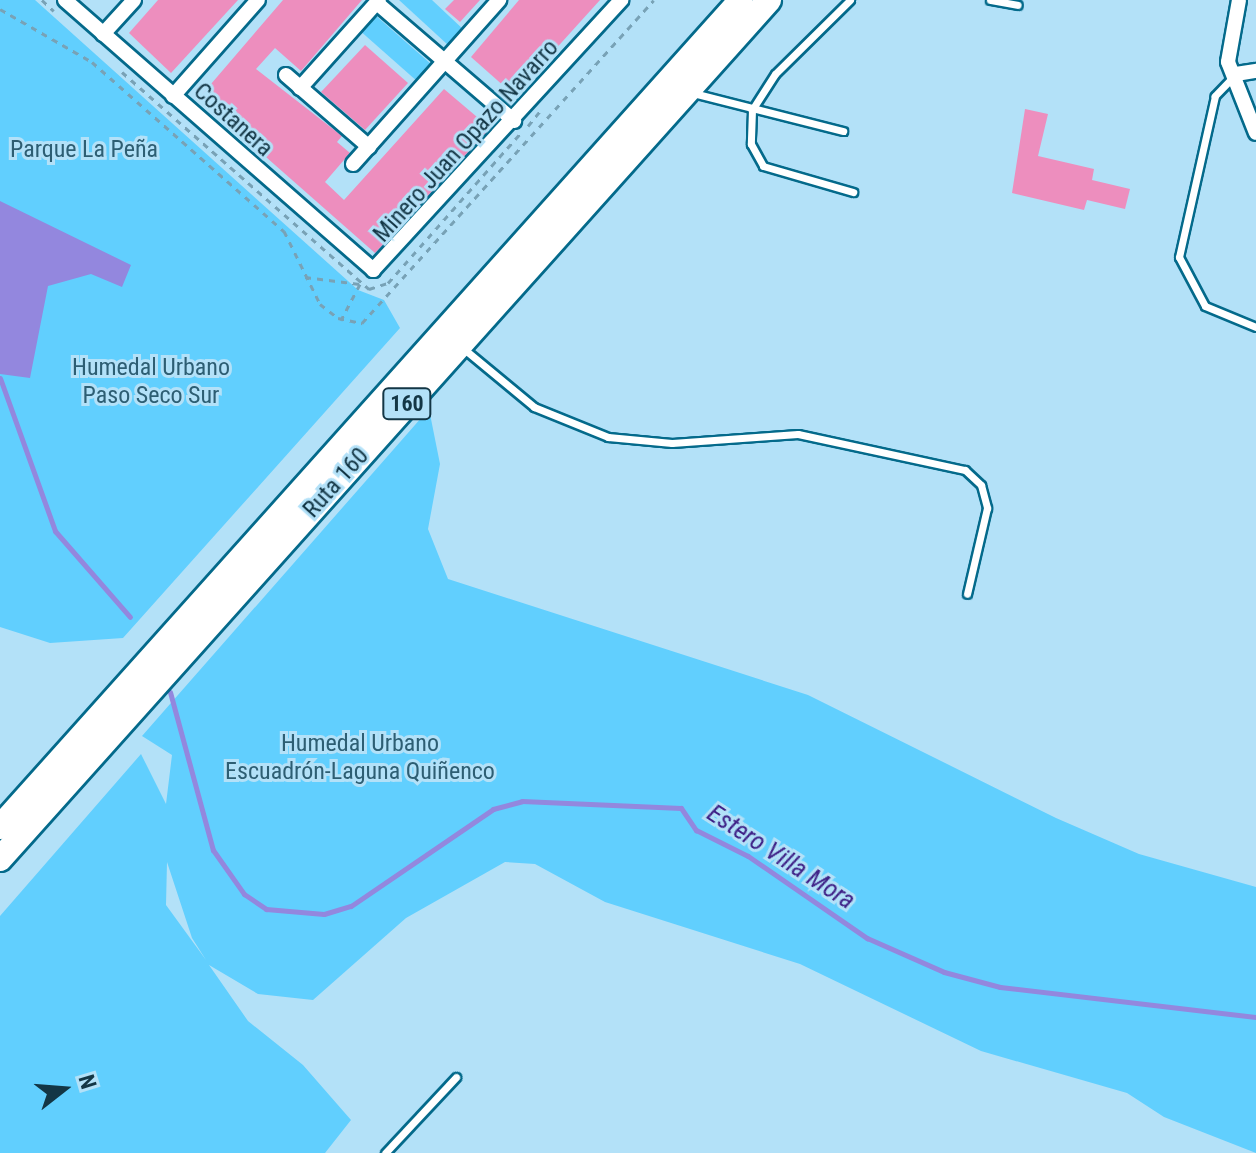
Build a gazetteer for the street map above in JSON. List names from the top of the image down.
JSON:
{
  "streets": {
    "highway": ["160", "Ruta 160"],
    "street": ["Costanera", "Minero Juan Opazo Navarro"]
  },
  "crossings": [
    ["Costanera", "Minero Juan Opazo Navarro"]
  ],
  "water": ["Estero Villa Mora"],
  "parks": ["Parque La Peña", "Humedal Urbano Paso Seco Sur", "Humedal Urbano Escuadrón-Laguna Quiñenco"],
  "north": "right"
}
